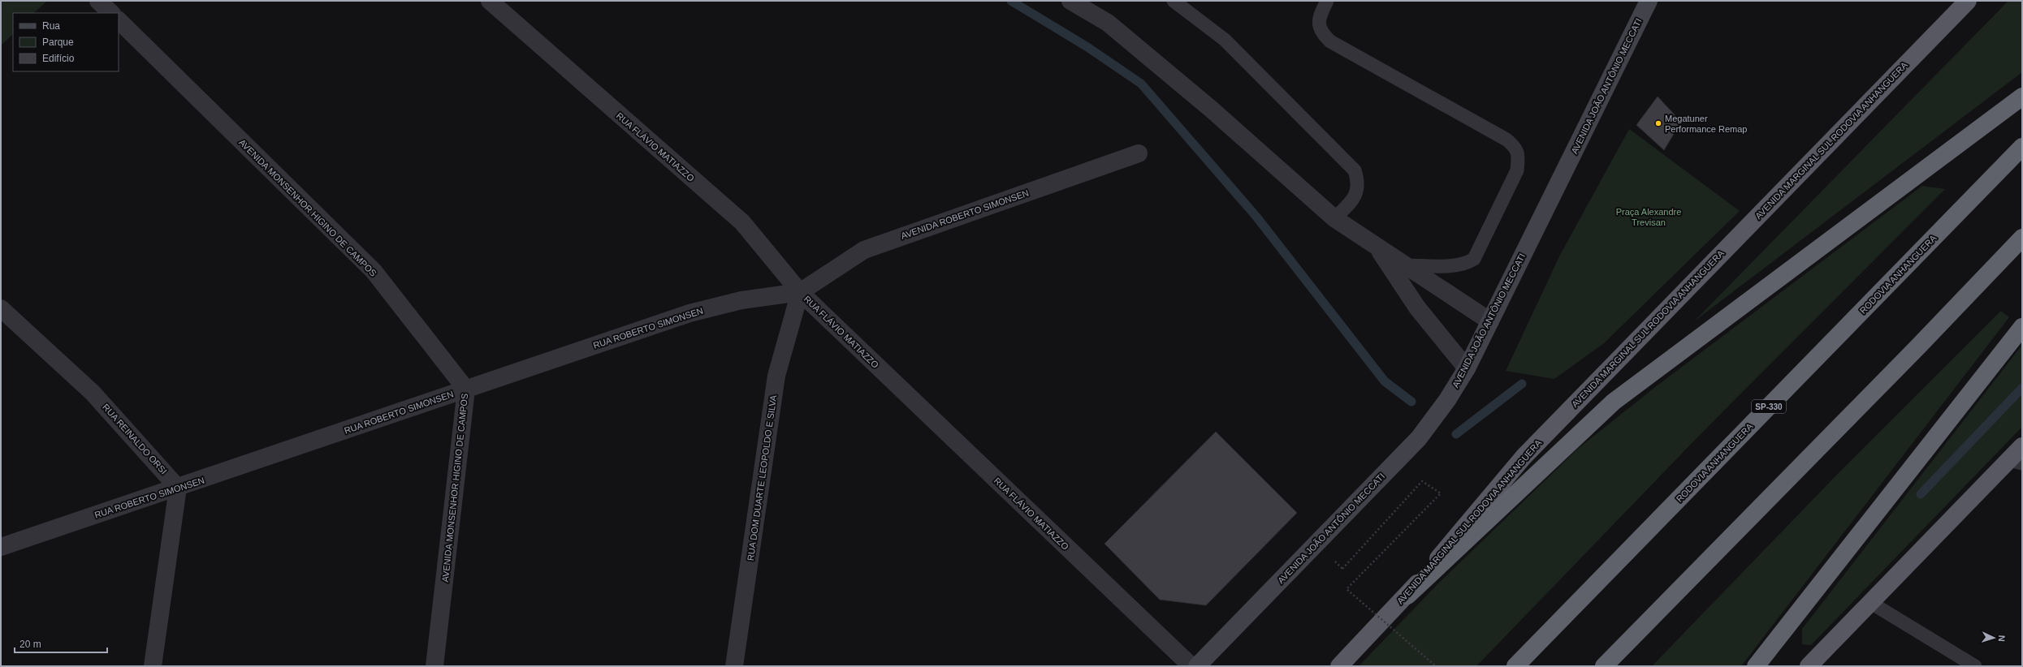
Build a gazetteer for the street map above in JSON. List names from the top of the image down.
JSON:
{
  "streets": {
    "highway": ["AVENIDA MARGINAL SUL RODOVIA ANHANGUERA", "RODOVIA ANHANGUERA", "SP-330"],
    "main road": ["AVENIDA JOÃO ANTÔNIO MECCATI"],
    "street": [
      "RUA FLÁVIO MATIAZZO",
      "AVENIDA MONSENHOR HIGINO DE CAMPOS",
      "AVENIDA ROBERTO SIMONSEN",
      "RUA ROBERTO SIMONSEN",
      "RUA REINALDO ORSI",
      "RUA DOM DUARTE LEOPOLDO E SILVA"
    ]
  },
  "crossings": [
    ["RUA FLÁVIO MATIAZZO", "AVENIDA ROBERTO SIMONSEN"],
    ["RUA FLÁVIO MATIAZZO", "RUA ROBERTO SIMONSEN"],
    ["RUA FLÁVIO MATIAZZO", "RUA DOM DUARTE LEOPOLDO E SILVA"],
    ["AVENIDA MONSENHOR HIGINO DE CAMPOS", "RUA ROBERTO SIMONSEN"],
    ["AVENIDA ROBERTO SIMONSEN", "RUA ROBERTO SIMONSEN"],
    ["AVENIDA ROBERTO SIMONSEN", "RUA DOM DUARTE LEOPOLDO E SILVA"],
    ["RUA ROBERTO SIMONSEN", "RUA REINALDO ORSI"],
    ["RUA ROBERTO SIMONSEN", "RUA DOM DUARTE LEOPOLDO E SILVA"]
  ],
  "parks": ["Praça Alexandre Trevisan"],
  "places": ["Megatuner Performance Remap"],
  "legend": ["Rua", "Parque", "Edifício"],
  "scale_bar": "20 m",
  "north": "right"
}
